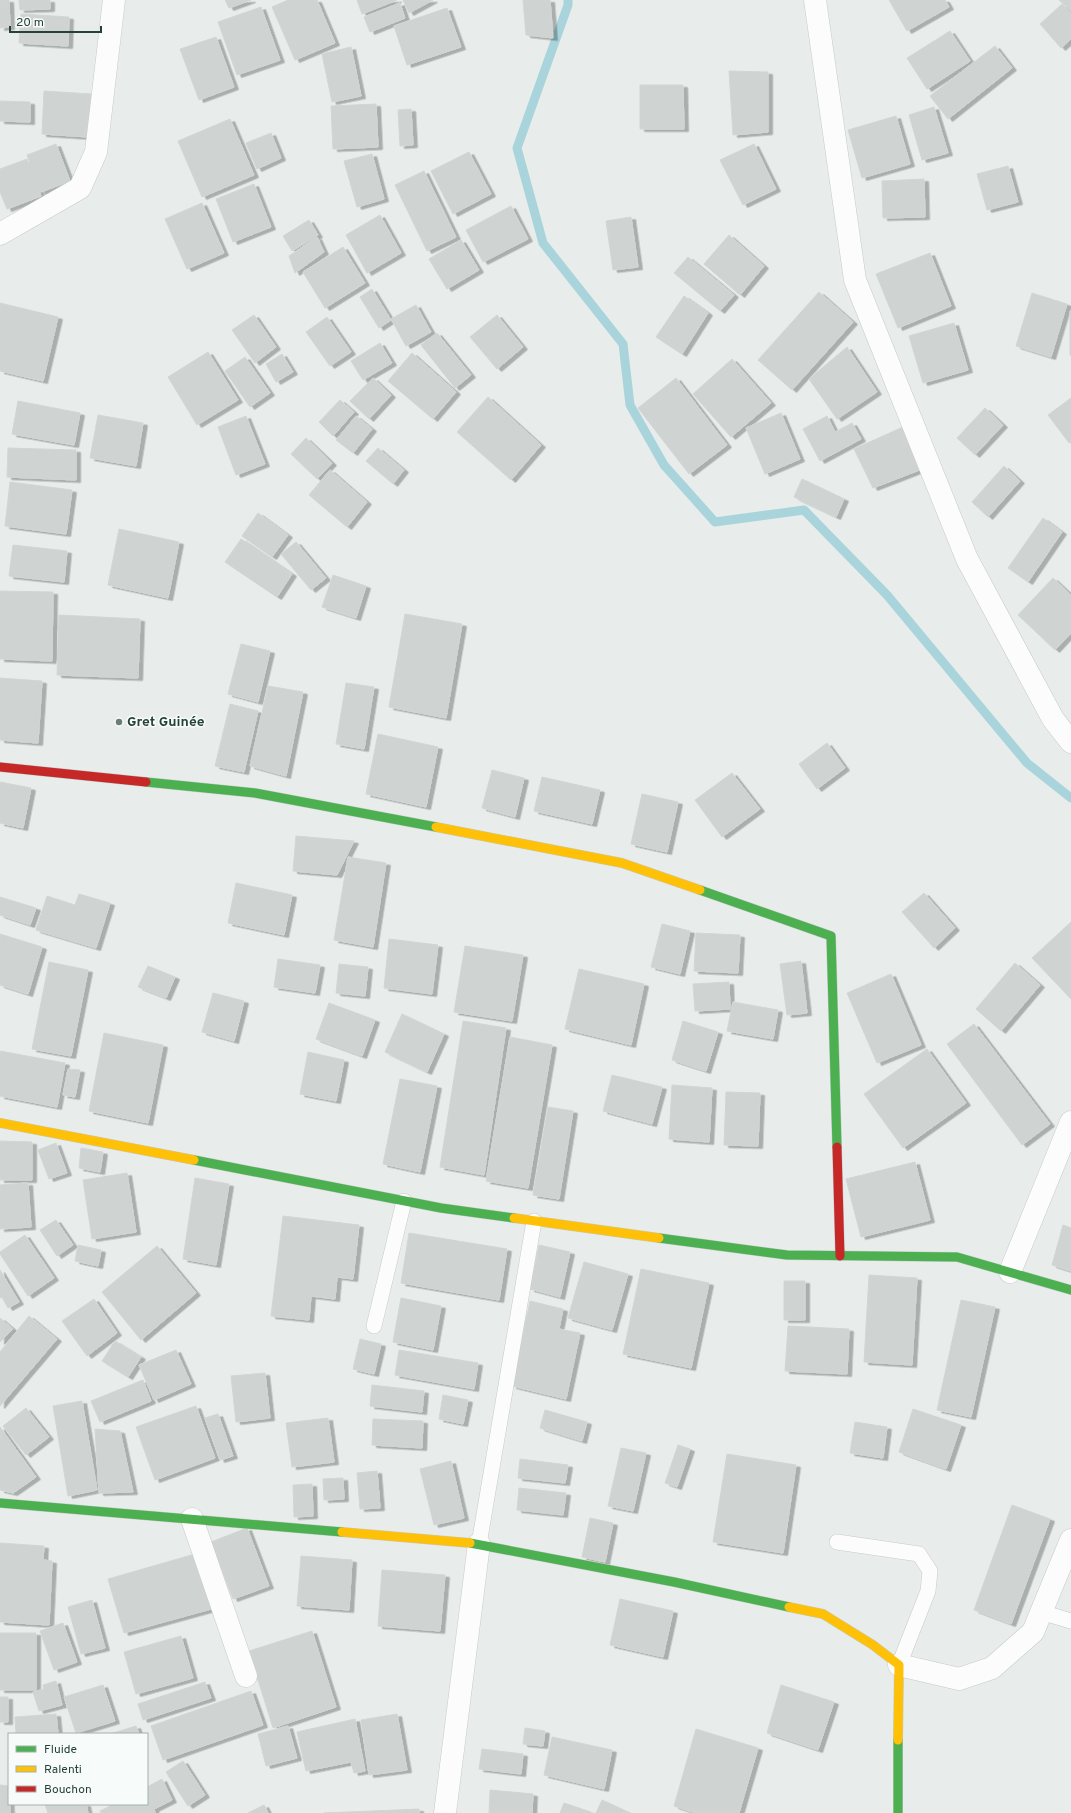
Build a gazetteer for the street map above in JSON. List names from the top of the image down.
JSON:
{
  "places": ["Gret Guinée"],
  "legend": ["Fluide", "Ralenti", "Bouchon"],
  "scale_bar": "20 m"
}
